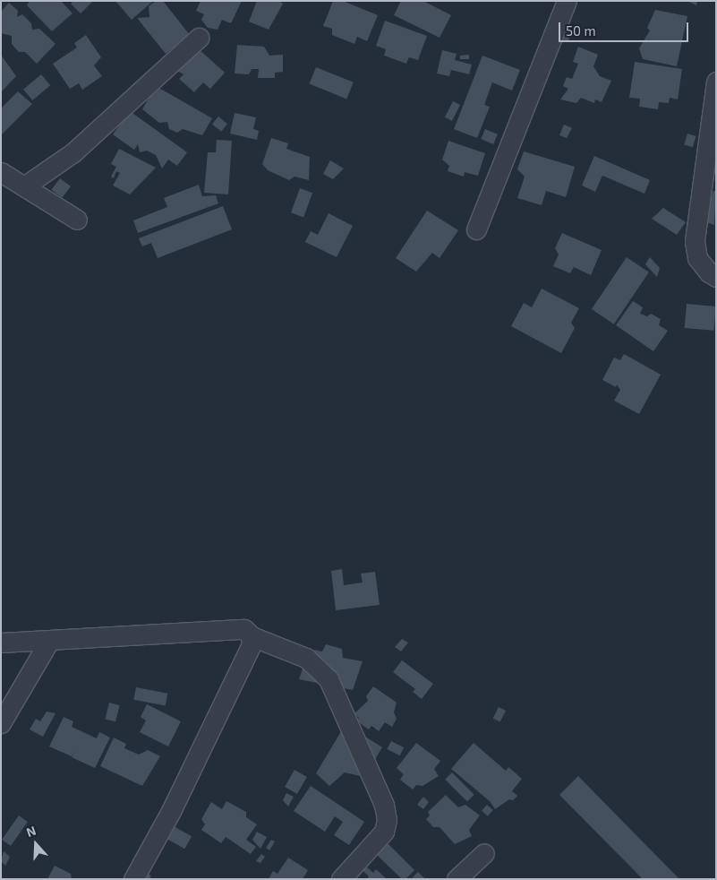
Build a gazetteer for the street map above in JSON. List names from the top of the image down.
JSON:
{
  "scale_bar": "50 m",
  "north": "top"
}
